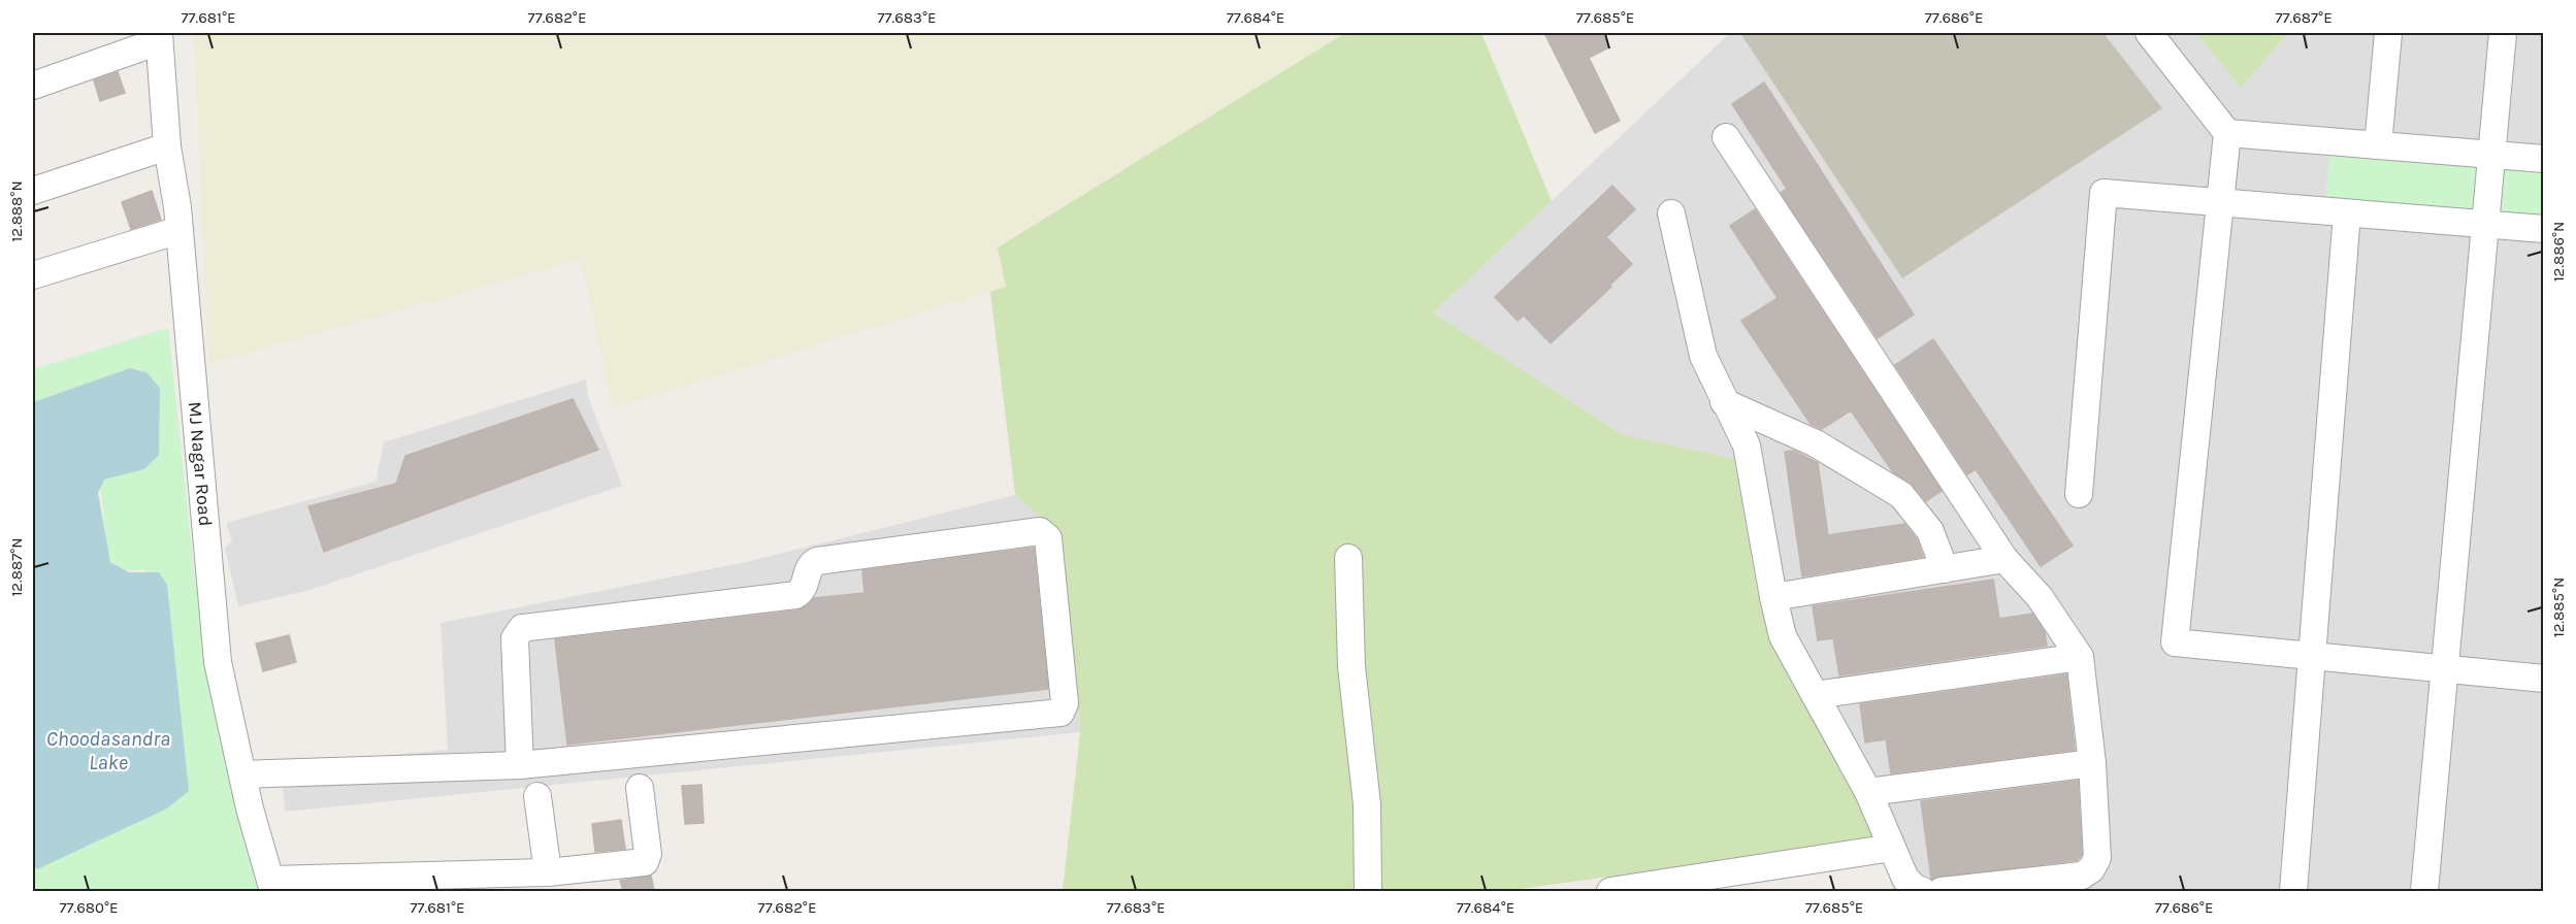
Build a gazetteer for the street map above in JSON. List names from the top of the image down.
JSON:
{
  "streets": {
    "street": ["MJ Nagar Road"]
  },
  "water": ["Choodasandra Lake"],
  "coordinates": [
    "77.681°E",
    "77.682°E",
    "77.683°E",
    "77.684°E",
    "77.685°E",
    "77.686°E",
    "77.687°E",
    "12.888°N",
    "12.886°N",
    "12.887°N",
    "12.885°N",
    "77.680°E"
  ]
}
